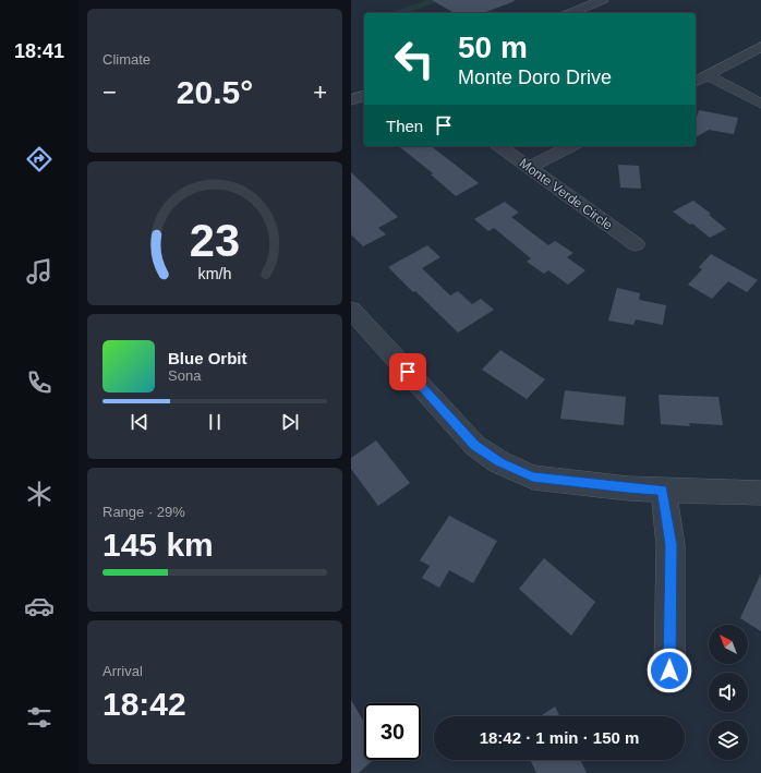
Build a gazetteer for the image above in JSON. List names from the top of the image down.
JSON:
{
  "streets": {
    "street": ["Monte Verde Circle"]
  },
  "north": "top left",
  "page": {
    "tabs": "18:41",
    "tile": [
      "Climate",
      ["Range · 29%", "145 km"],
      ["Arrival", "18:42"]
    ],
    "turn": ["50 m", "Monte Doro Drive"],
    "heat": ["−", "20.5°", "+"],
    "then": "Then",
    "song": ["Blue Orbit", "Sona"],
    "limit": "30",
    "trip": "18:42 · 1 min · 150 m",
    "gauge": ["23", "km/h"]
  }
}
